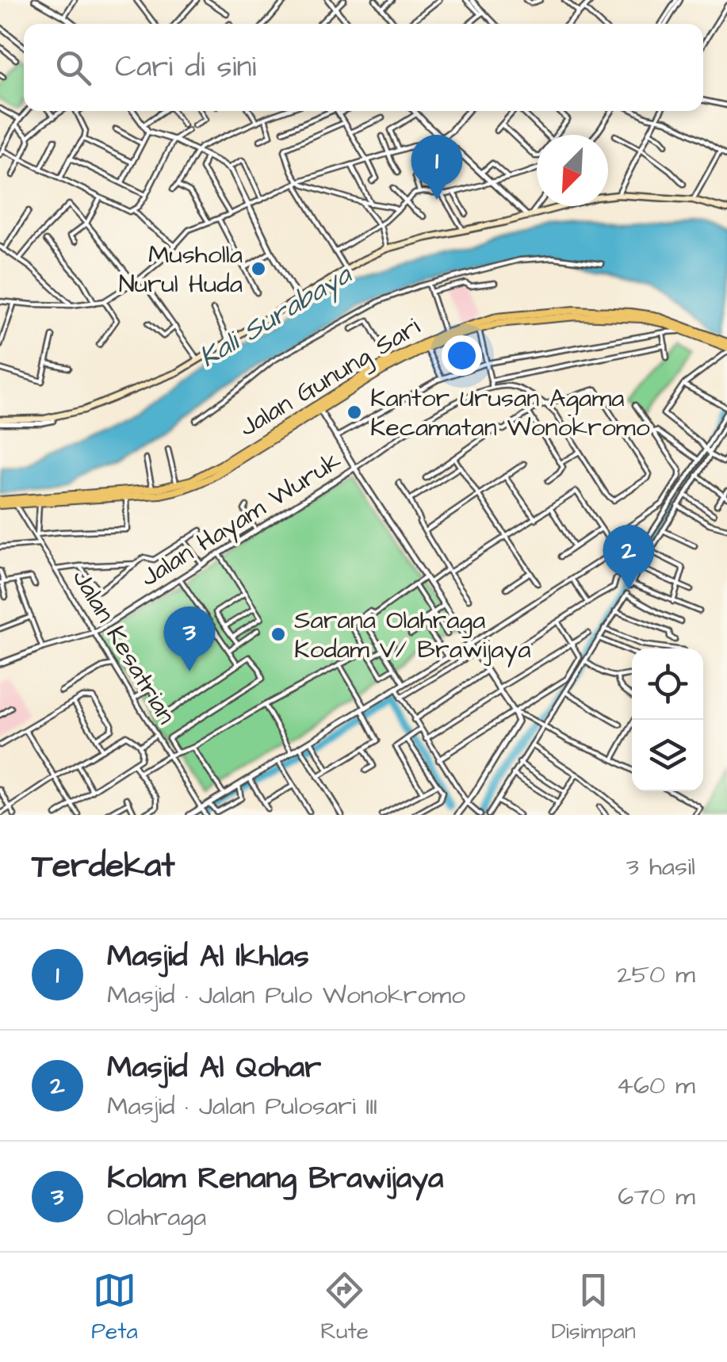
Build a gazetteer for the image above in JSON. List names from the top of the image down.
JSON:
{
  "streets": {
    "main road": ["Jalan Gunung Sari"],
    "street": ["Jalan Hayam Wuruk", "Jalan Kesatrian"]
  },
  "crossings": [
    ["Jalan Gunung Sari", "Jalan Kesatrian"],
    ["Jalan Hayam Wuruk", "Jalan Kesatrian"]
  ],
  "water": ["Kali Surabaya"],
  "places": ["Musholla Nurul Huda", "Kantor Urusan Agama Kecamatan Wonokromo", "Sarana Olahraga Kodam V/ Brawijaya"],
  "north": "bottom left",
  "page": {
    "search": "Cari di sini",
    "pins": ["1", "2", "3"],
    "heading": ["Terdekat", "3 hasil"],
    "list": [
      {
        "mark": "1",
        "name": "Masjid Al Ikhlas",
        "note": "Masjid · Jalan Pulo Wonokromo",
        "value": "250 m"
      },
      {
        "mark": "2",
        "name": "Masjid Al Qohar",
        "note": "Masjid · Jalan Pulosari III",
        "value": "460 m"
      },
      {
        "mark": "3",
        "name": "Kolam Renang Brawijaya",
        "note": "Olahraga",
        "value": "670 m"
      }
    ],
    "nav": ["Peta", "Rute", "Disimpan"]
  }
}
